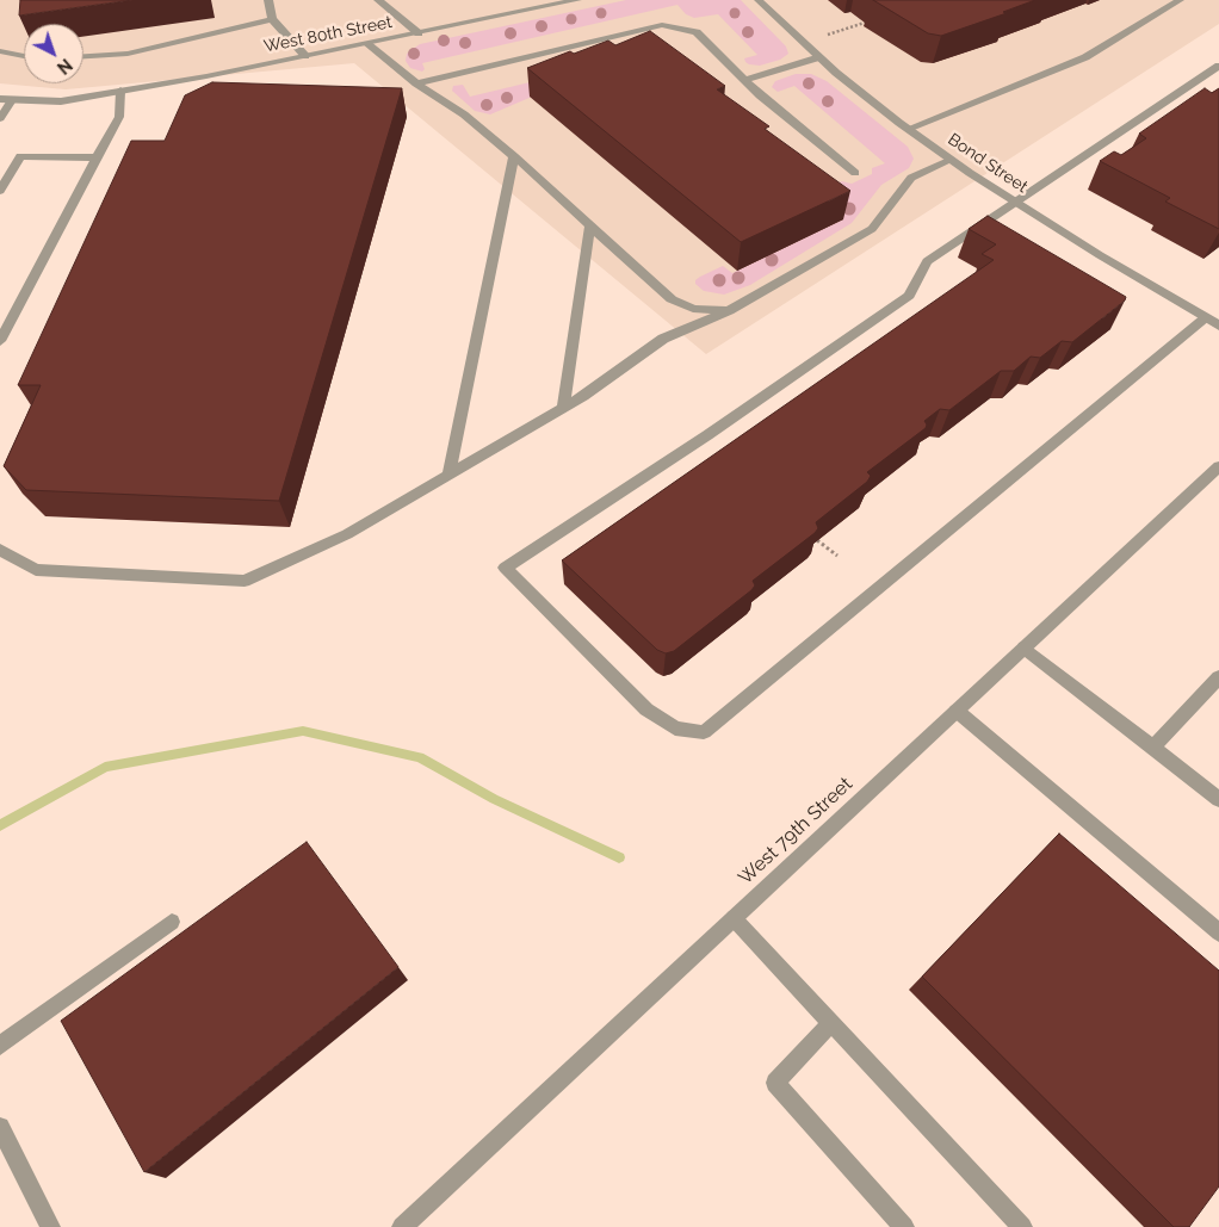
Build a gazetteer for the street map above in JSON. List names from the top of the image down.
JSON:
{
  "streets": {
    "street": ["West 80th Street", "Bond Street", "West 79th Street"]
  },
  "north": "bottom right"
}
